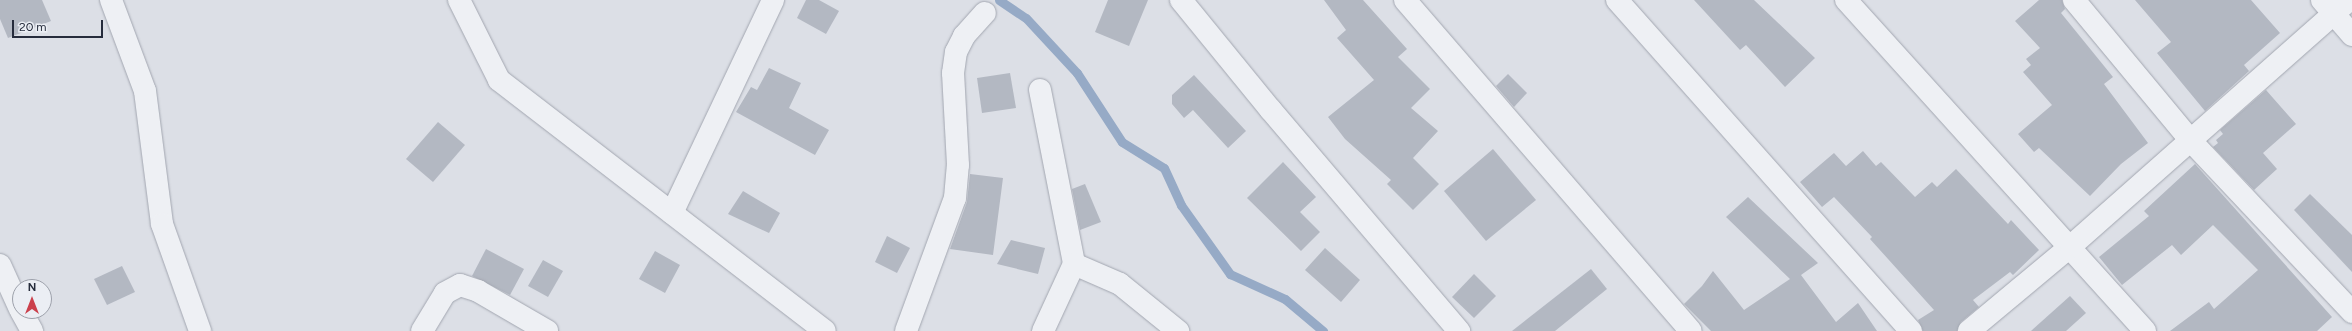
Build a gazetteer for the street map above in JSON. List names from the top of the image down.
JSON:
{
  "scale_bar": "20 m",
  "north": "top"
}
